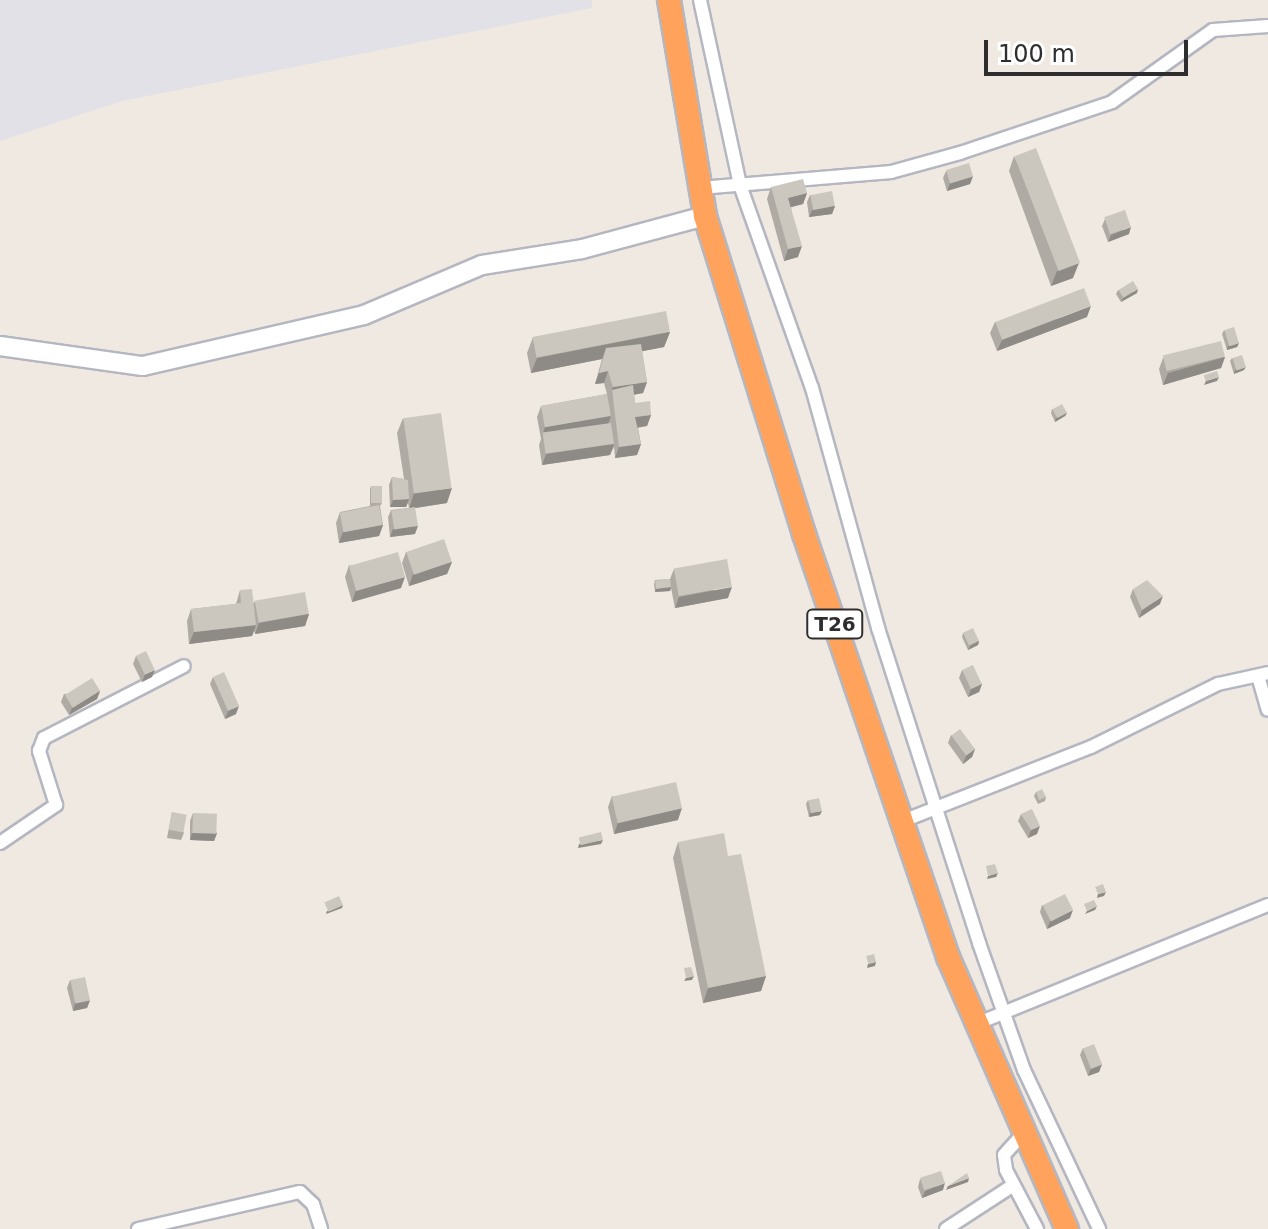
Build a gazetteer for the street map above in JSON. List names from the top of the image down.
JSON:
{
  "streets": {
    "highway": ["T26"]
  },
  "scale_bar": "100 m"
}
